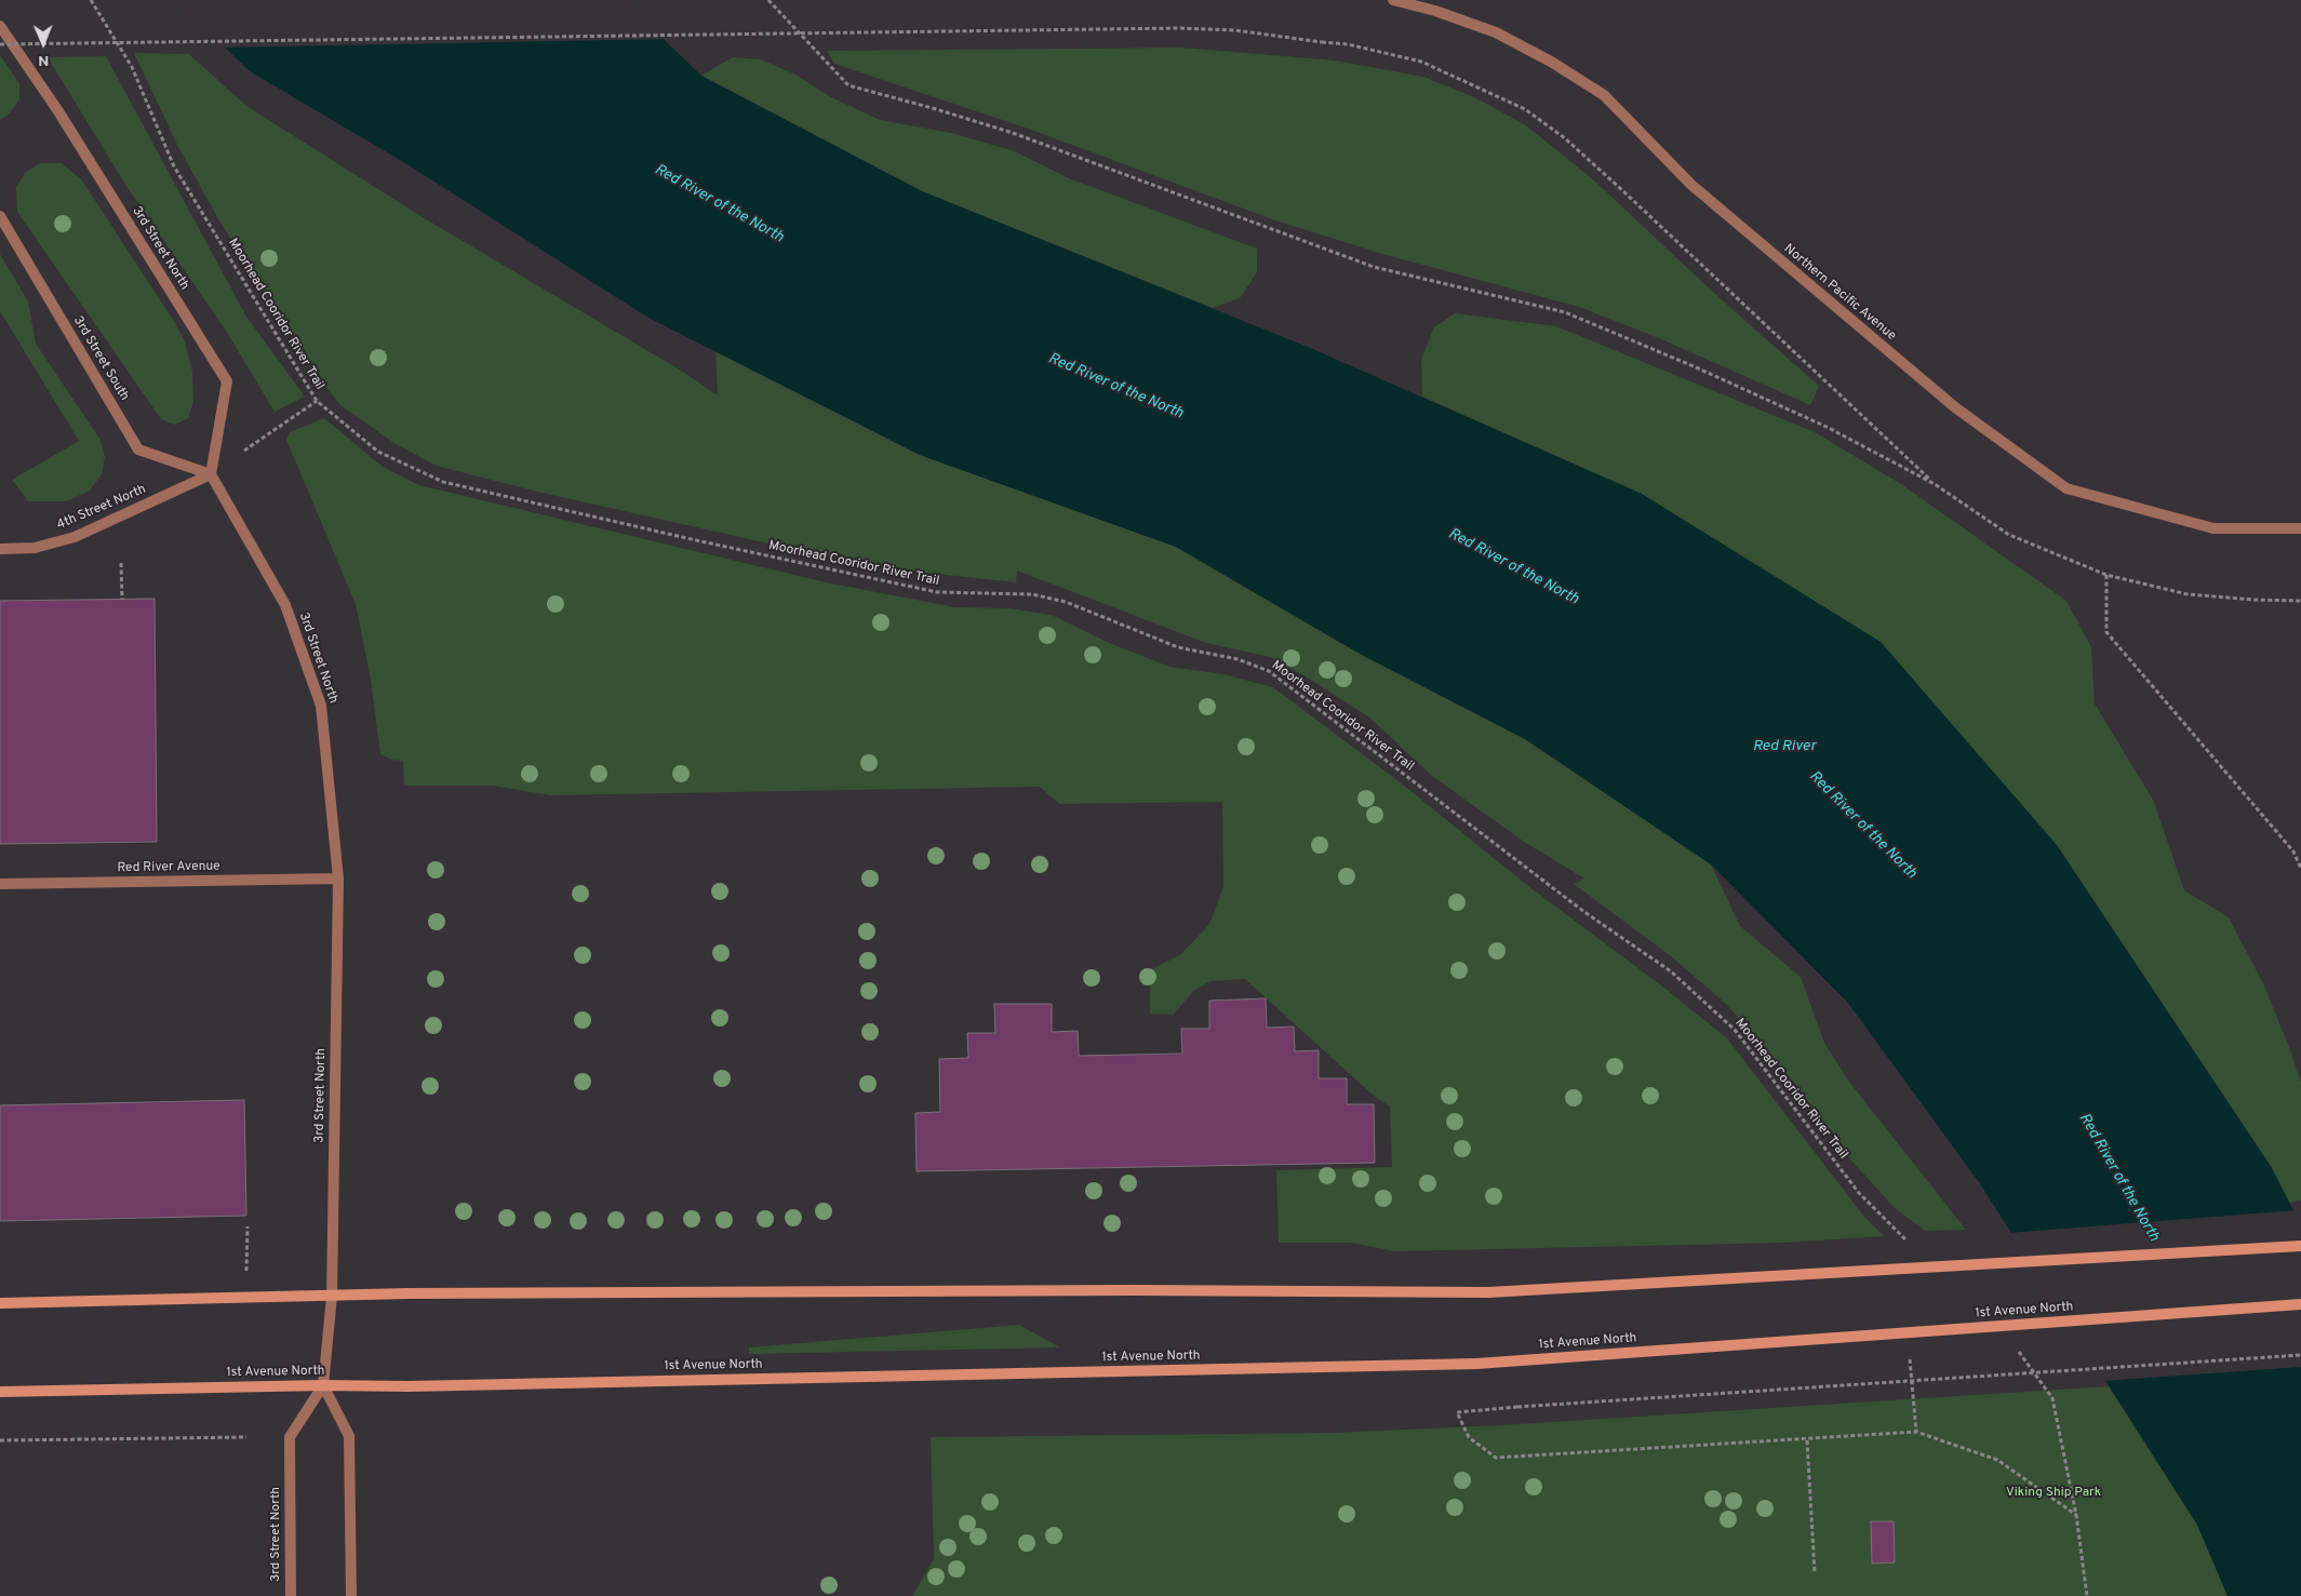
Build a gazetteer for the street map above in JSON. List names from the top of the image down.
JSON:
{
  "streets": {
    "main road": ["1st Avenue North"],
    "street": [
      "3rd Street North",
      "Northern Pacific Avenue",
      "3rd Street South",
      "4th Street North",
      "Red River Avenue"
    ],
    "path": ["Moorhead Cooridor River Trail"]
  },
  "crossings": [
    ["3rd Street North", "3rd Street South"],
    ["3rd Street North", "4th Street North"],
    ["3rd Street North", "Red River Avenue"],
    ["3rd Street North", "1st Avenue North"],
    ["3rd Street South", "4th Street North"]
  ],
  "water": ["Red River of the North", "Red River"],
  "parks": ["Viking Ship Park"],
  "north": "bottom"
}
